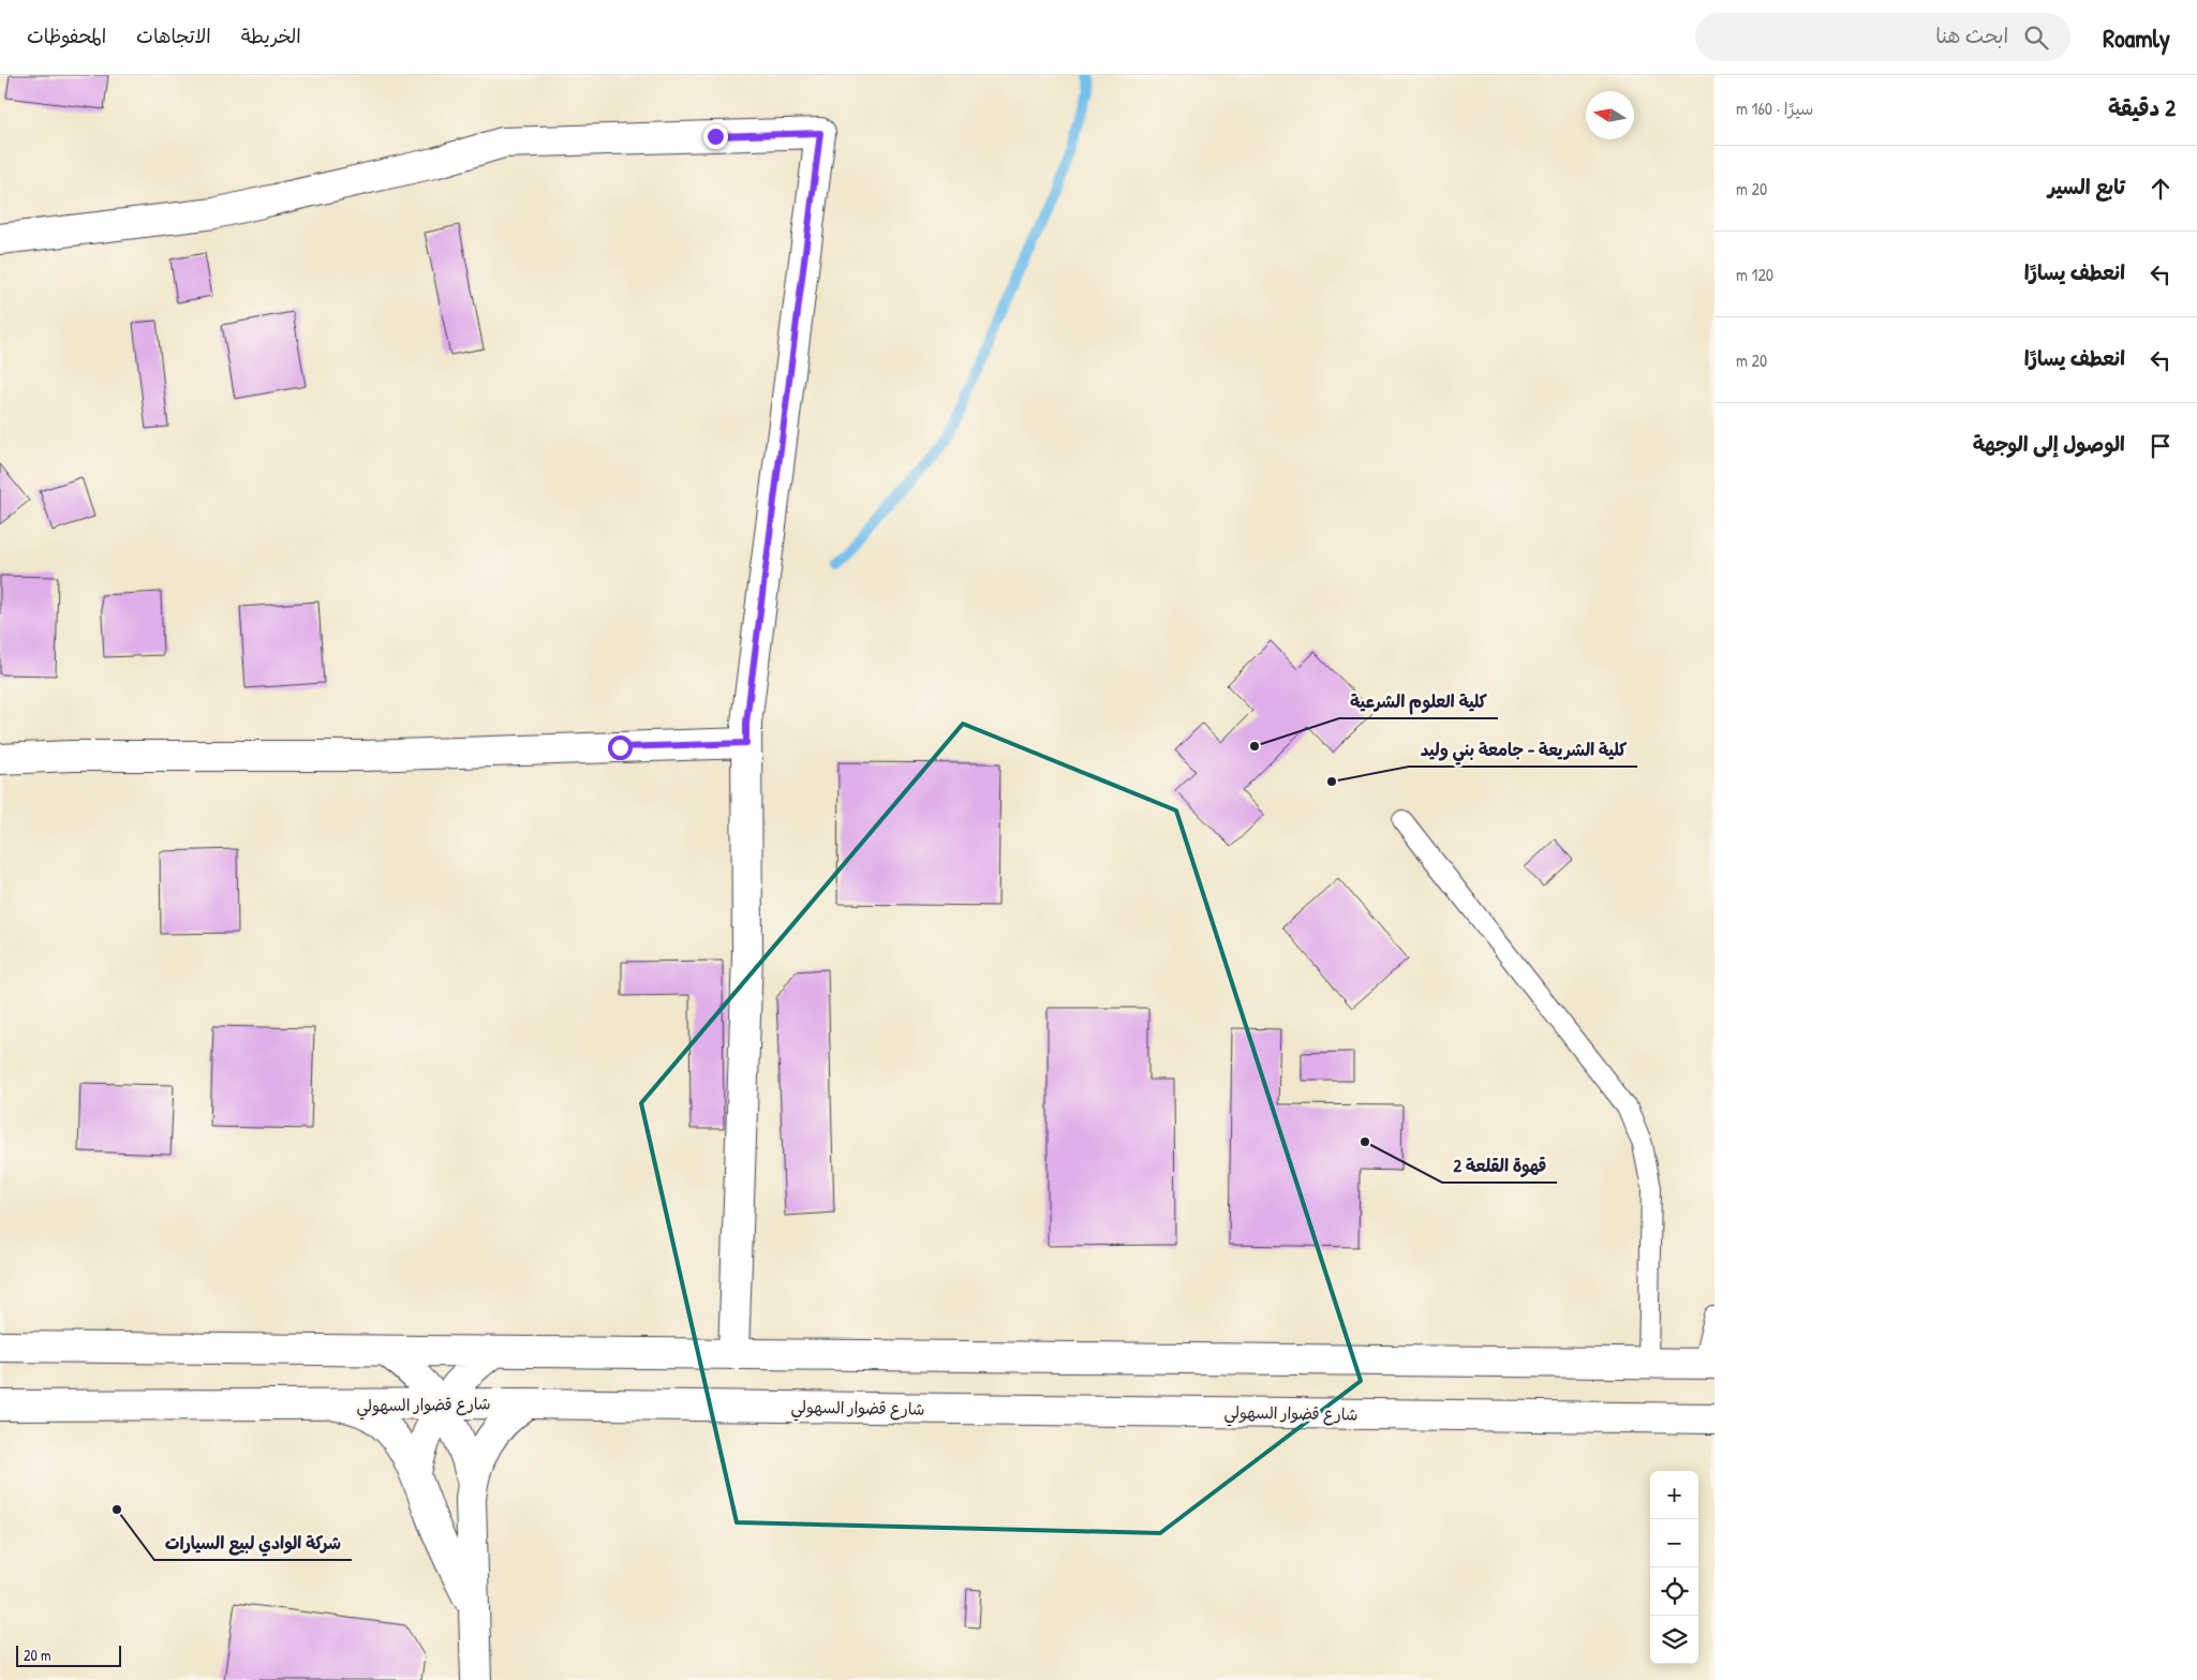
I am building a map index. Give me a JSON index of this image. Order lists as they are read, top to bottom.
{
  "streets": {
    "main road": ["شارع قضوار السهولي"]
  },
  "places": [
    "كلية العلوم الشرعية",
    "كلية الشريعة - جامعة بني وليد",
    "قهوة القلعة 2",
    "شركة الوادي لبيع السيارات"
  ],
  "scale_bar": "20 m",
  "north": "left",
  "page": {
    "header": "Roamly",
    "search": "ابحث هنا",
    "nav": ["الخريطة", "الاتجاهات", "المحفوظات"],
    "heading": ["2 دقيقة", "سيرًا · 160 m"],
    "list": [
      ["تابع السير", "20 m"],
      ["انعطف يسارًا", "120 m"],
      ["انعطف يسارًا", "20 m"],
      "الوصول إلى الوجهة"
    ],
    "map_buttons": ["+", "−"],
    "scale": "20 m"
  }
}
